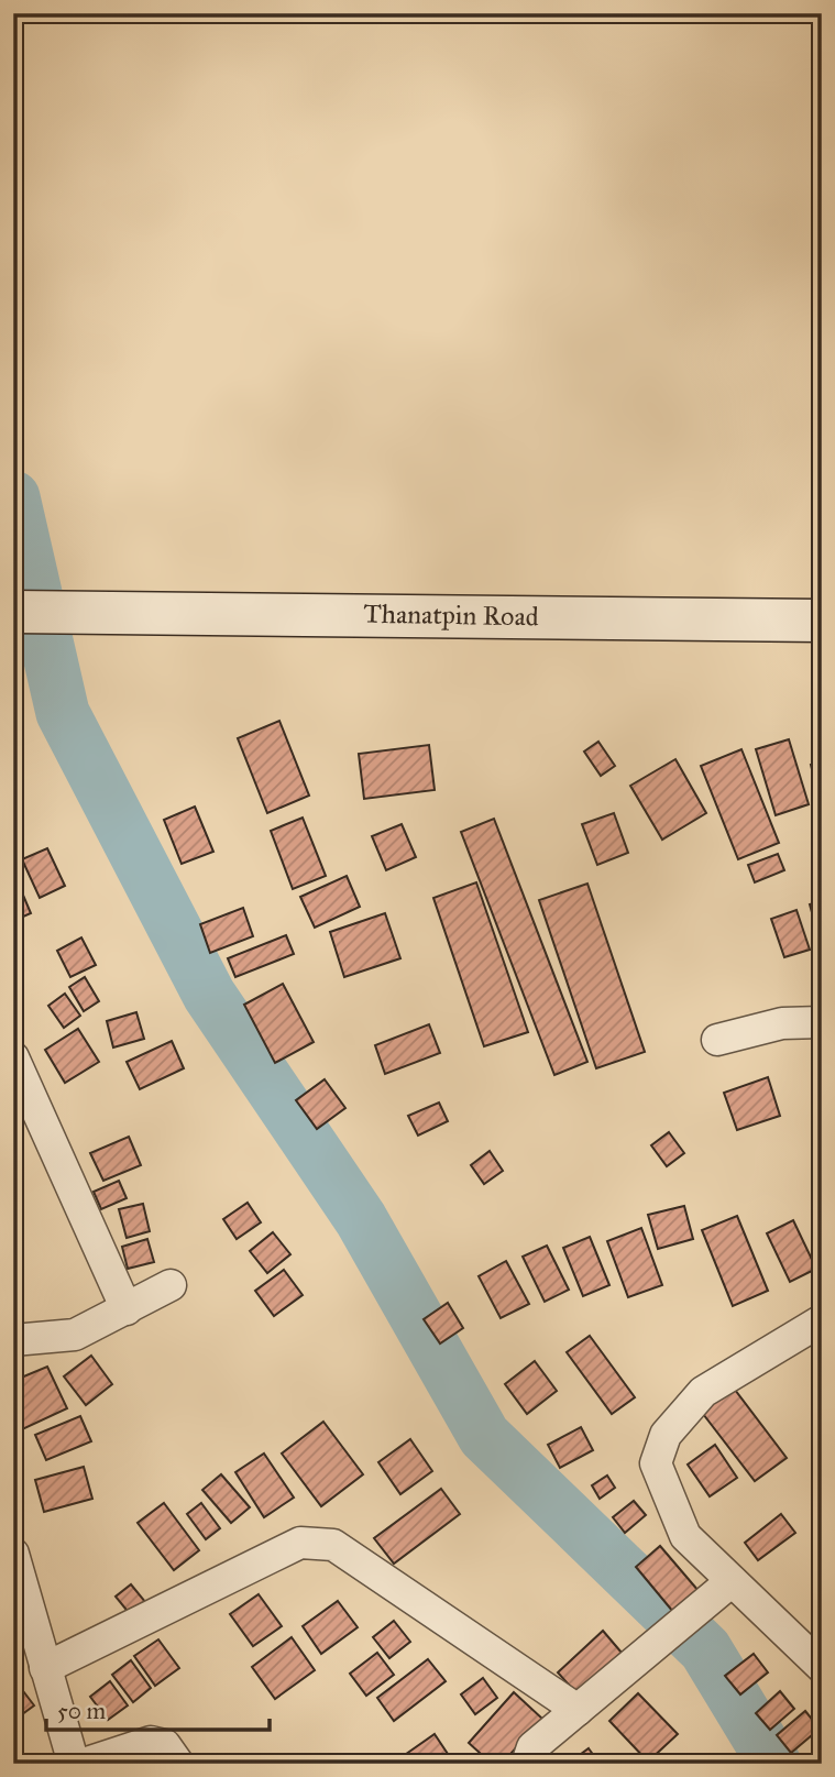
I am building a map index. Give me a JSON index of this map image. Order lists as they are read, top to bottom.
{
  "streets": {
    "main road": ["Thanatpin Road"]
  },
  "scale_bar": "50 m"
}
